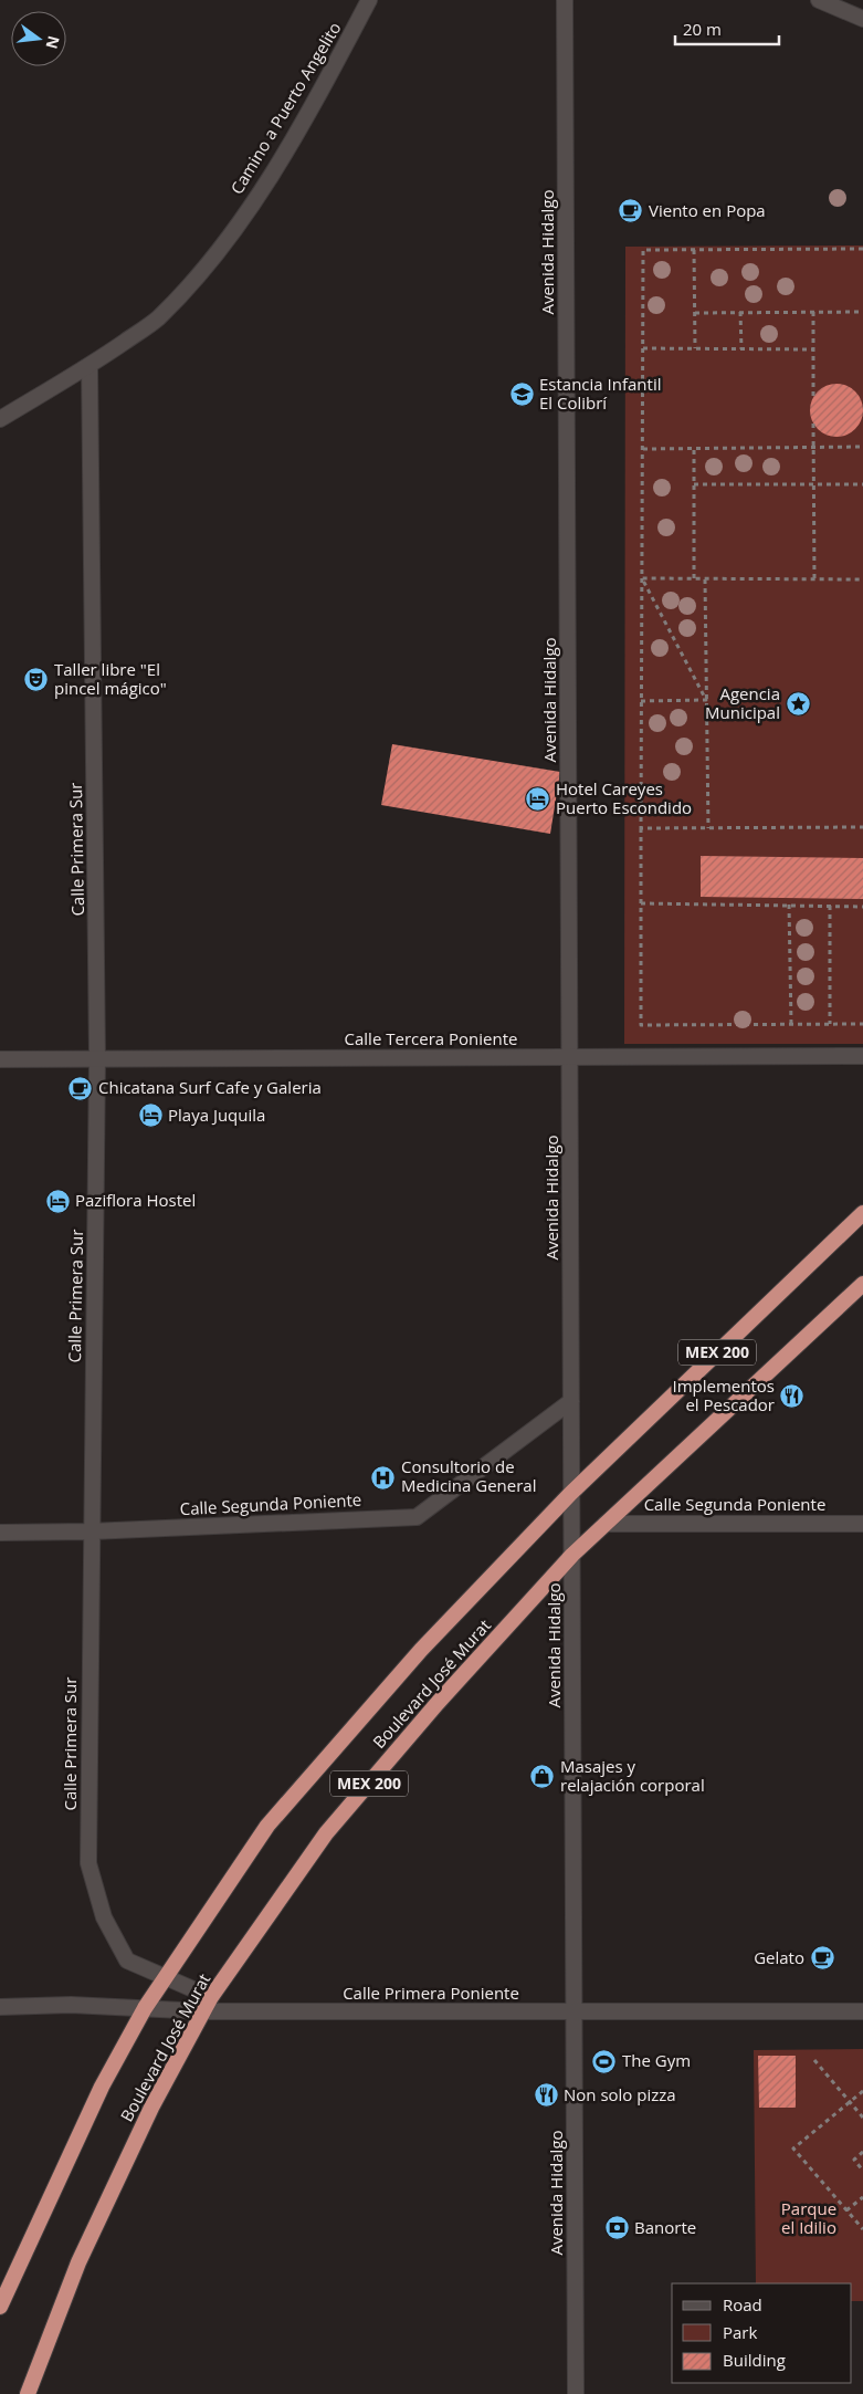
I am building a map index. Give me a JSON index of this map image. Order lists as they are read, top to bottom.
{
  "streets": {
    "highway": ["MEX 200", "Boulevard José Murat"],
    "street": [
      "Camino a Puerto Angelito",
      "Avenida Hidalgo",
      "Calle Primera Sur",
      "Calle Tercera Poniente",
      "Calle Segunda Poniente",
      "Calle Primera Poniente"
    ]
  },
  "crossings": [
    ["Camino a Puerto Angelito", "Calle Primera Sur"],
    ["Avenida Hidalgo", "Calle Tercera Poniente"],
    ["Avenida Hidalgo", "Calle Segunda Poniente"],
    ["Avenida Hidalgo", "Boulevard José Murat"],
    ["Avenida Hidalgo", "Calle Primera Poniente"],
    ["Calle Primera Sur", "Calle Tercera Poniente"],
    ["Calle Primera Sur", "Calle Segunda Poniente"],
    ["Calle Primera Sur", "Boulevard José Murat"],
    ["Calle Segunda Poniente", "Boulevard José Murat"],
    ["Boulevard José Murat", "Calle Primera Poniente"]
  ],
  "parks": ["Parque el Idilio"],
  "places": {
    "cafe": ["Viento en Popa", "Chicatana Surf Cafe y Galeria", "Gelato"],
    "school or university": ["Estancia Infantil El Colibrí"],
    "theatre": ["Taller libre \"El pincel mágico\""],
    "place": ["Agencia Municipal"],
    "hotel": ["Hotel Careyes Puerto Escondido", "Playa Juquila", "Paziflora Hostel"],
    "restaurant": ["Implementos el Pescador", "Non solo pizza"],
    "hospital": ["Consultorio de Medicina General"],
    "shop": ["Masajes y relajación corporal"],
    "sports": ["The Gym"],
    "bank": ["Banorte"]
  },
  "legend": ["Road", "Park", "Building"],
  "scale_bar": "20 m",
  "north": "right"
}
